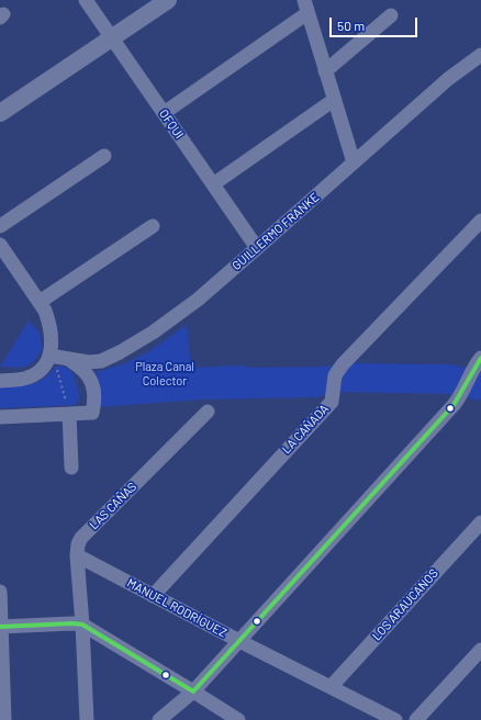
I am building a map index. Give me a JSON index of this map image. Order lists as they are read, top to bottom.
{
  "streets": {
    "street": [
      "OFQUI",
      "GUILLERMO FRANKE",
      "LA CAÑADA",
      "LAS CAÑAS",
      "LOS ARAUCANOS",
      "MANUEL RODRÍGUEZ"
    ]
  },
  "crossings": [
    ["OFQUI", "GUILLERMO FRANKE"],
    ["LA CAÑADA", "MANUEL RODRÍGUEZ"],
    ["LAS CAÑAS", "MANUEL RODRÍGUEZ"],
    ["LOS ARAUCANOS", "MANUEL RODRÍGUEZ"]
  ],
  "parks": ["Plaza Canal Colector"],
  "scale_bar": "50 m"
}
